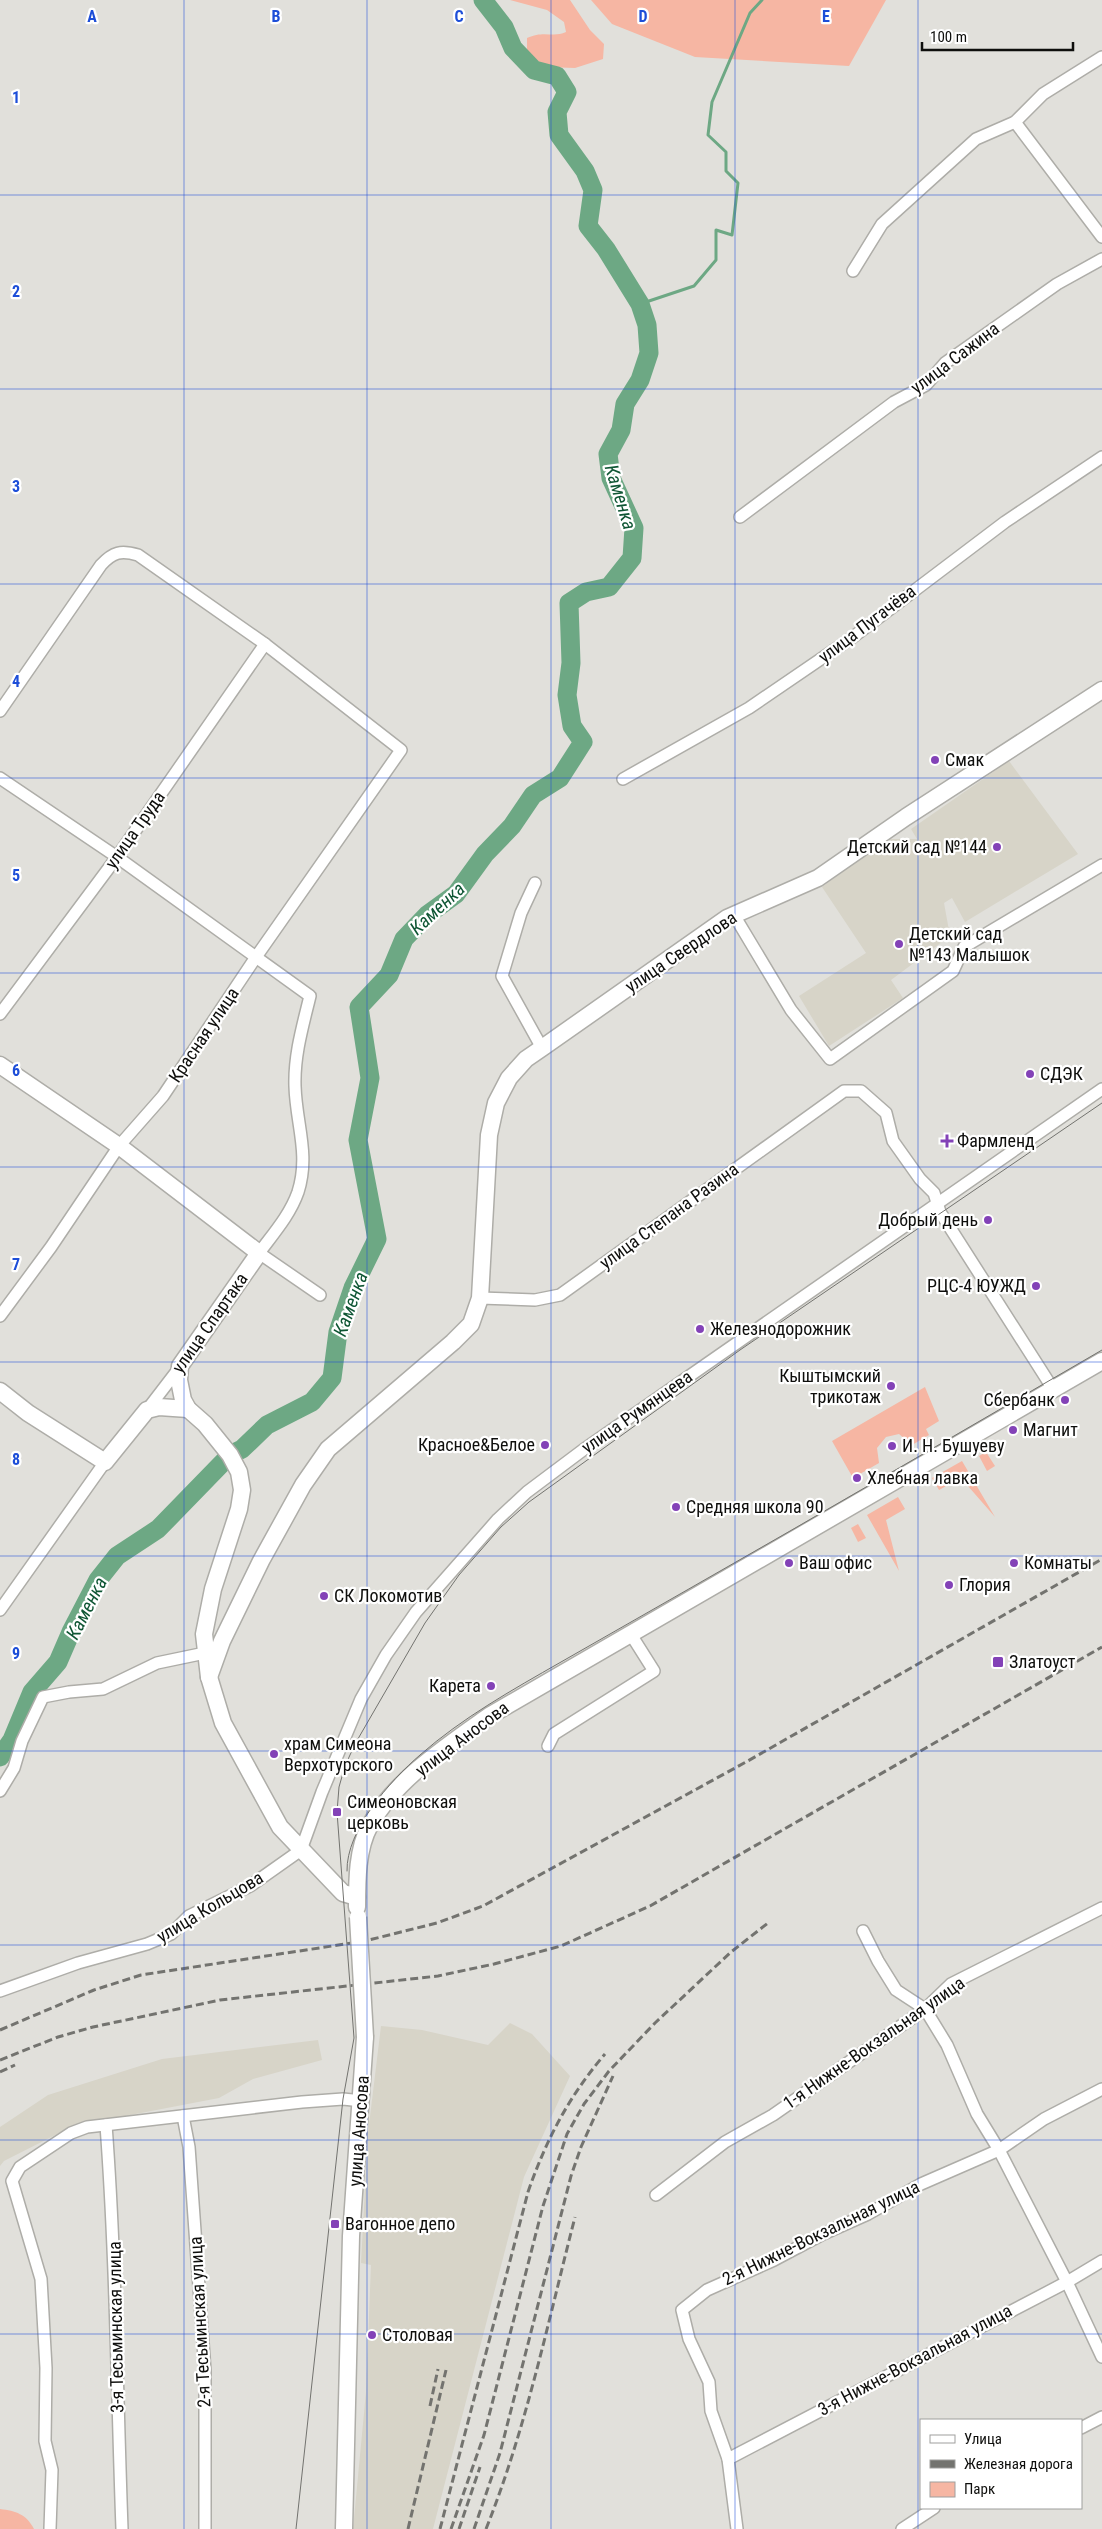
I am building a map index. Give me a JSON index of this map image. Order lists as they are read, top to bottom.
{
  "streets": {
    "street": [
      "улица Сажина",
      "улица Пугачёва",
      "улица Труда",
      "улица Свердлова",
      "Красная улица",
      "улица Степана Разина",
      "улица Спартака",
      "улица Румянцева",
      "улица Аносова",
      "улица Кольцова",
      "1-я Нижне-Вокзальная улица",
      "2-я Нижне-Вокзальная улица",
      "2-я Тесьминская улица",
      "3-я Тесьминская улица",
      "3-я Нижне-Вокзальная улица"
    ]
  },
  "crossings": [
    ["улица Труда", "Красная улица"],
    ["улица Свердлова", "улица Степана Разина"],
    ["Красная улица", "улица Спартака"],
    ["улица Степана Разина", "улица Румянцева"],
    ["улица Румянцева", "улица Кольцова"],
    ["2-я Нижне-Вокзальная улица", "3-я Нижне-Вокзальная улица"]
  ],
  "water": ["Каменка"],
  "places": {
    "other": [
      "Смак",
      "Детский сад №144",
      "Детский сад №143 Малышок",
      "СДЭК",
      "Добрый день",
      "РЦС-4 ЮУЖД",
      "Железнодорожник",
      "Кыштымский трикотаж",
      "Сбербанк",
      "Магнит",
      "Красное&Белое",
      "И. Н. Бушуеву",
      "Хлебная лавка",
      "Средняя школа 90",
      "Ваш офис",
      "Комнаты",
      "Глория",
      "СК Локомотив",
      "Карета",
      "храм Симеона Верхотурского",
      "Столовая"
    ],
    "health": ["Фармленд"],
    "transit": ["Златоуст", "Симеоновская церковь", "Вагонное депо"]
  },
  "legend": ["Улица", "Железная дорога", "Парк"],
  "scale_bar": "100 m",
  "grid": {
    "columns": [
      "A",
      "B",
      "C",
      "D",
      "E"
    ],
    "rows": [
      "1",
      "2",
      "3",
      "4",
      "5",
      "6",
      "7",
      "8",
      "9"
    ]
  }
}
